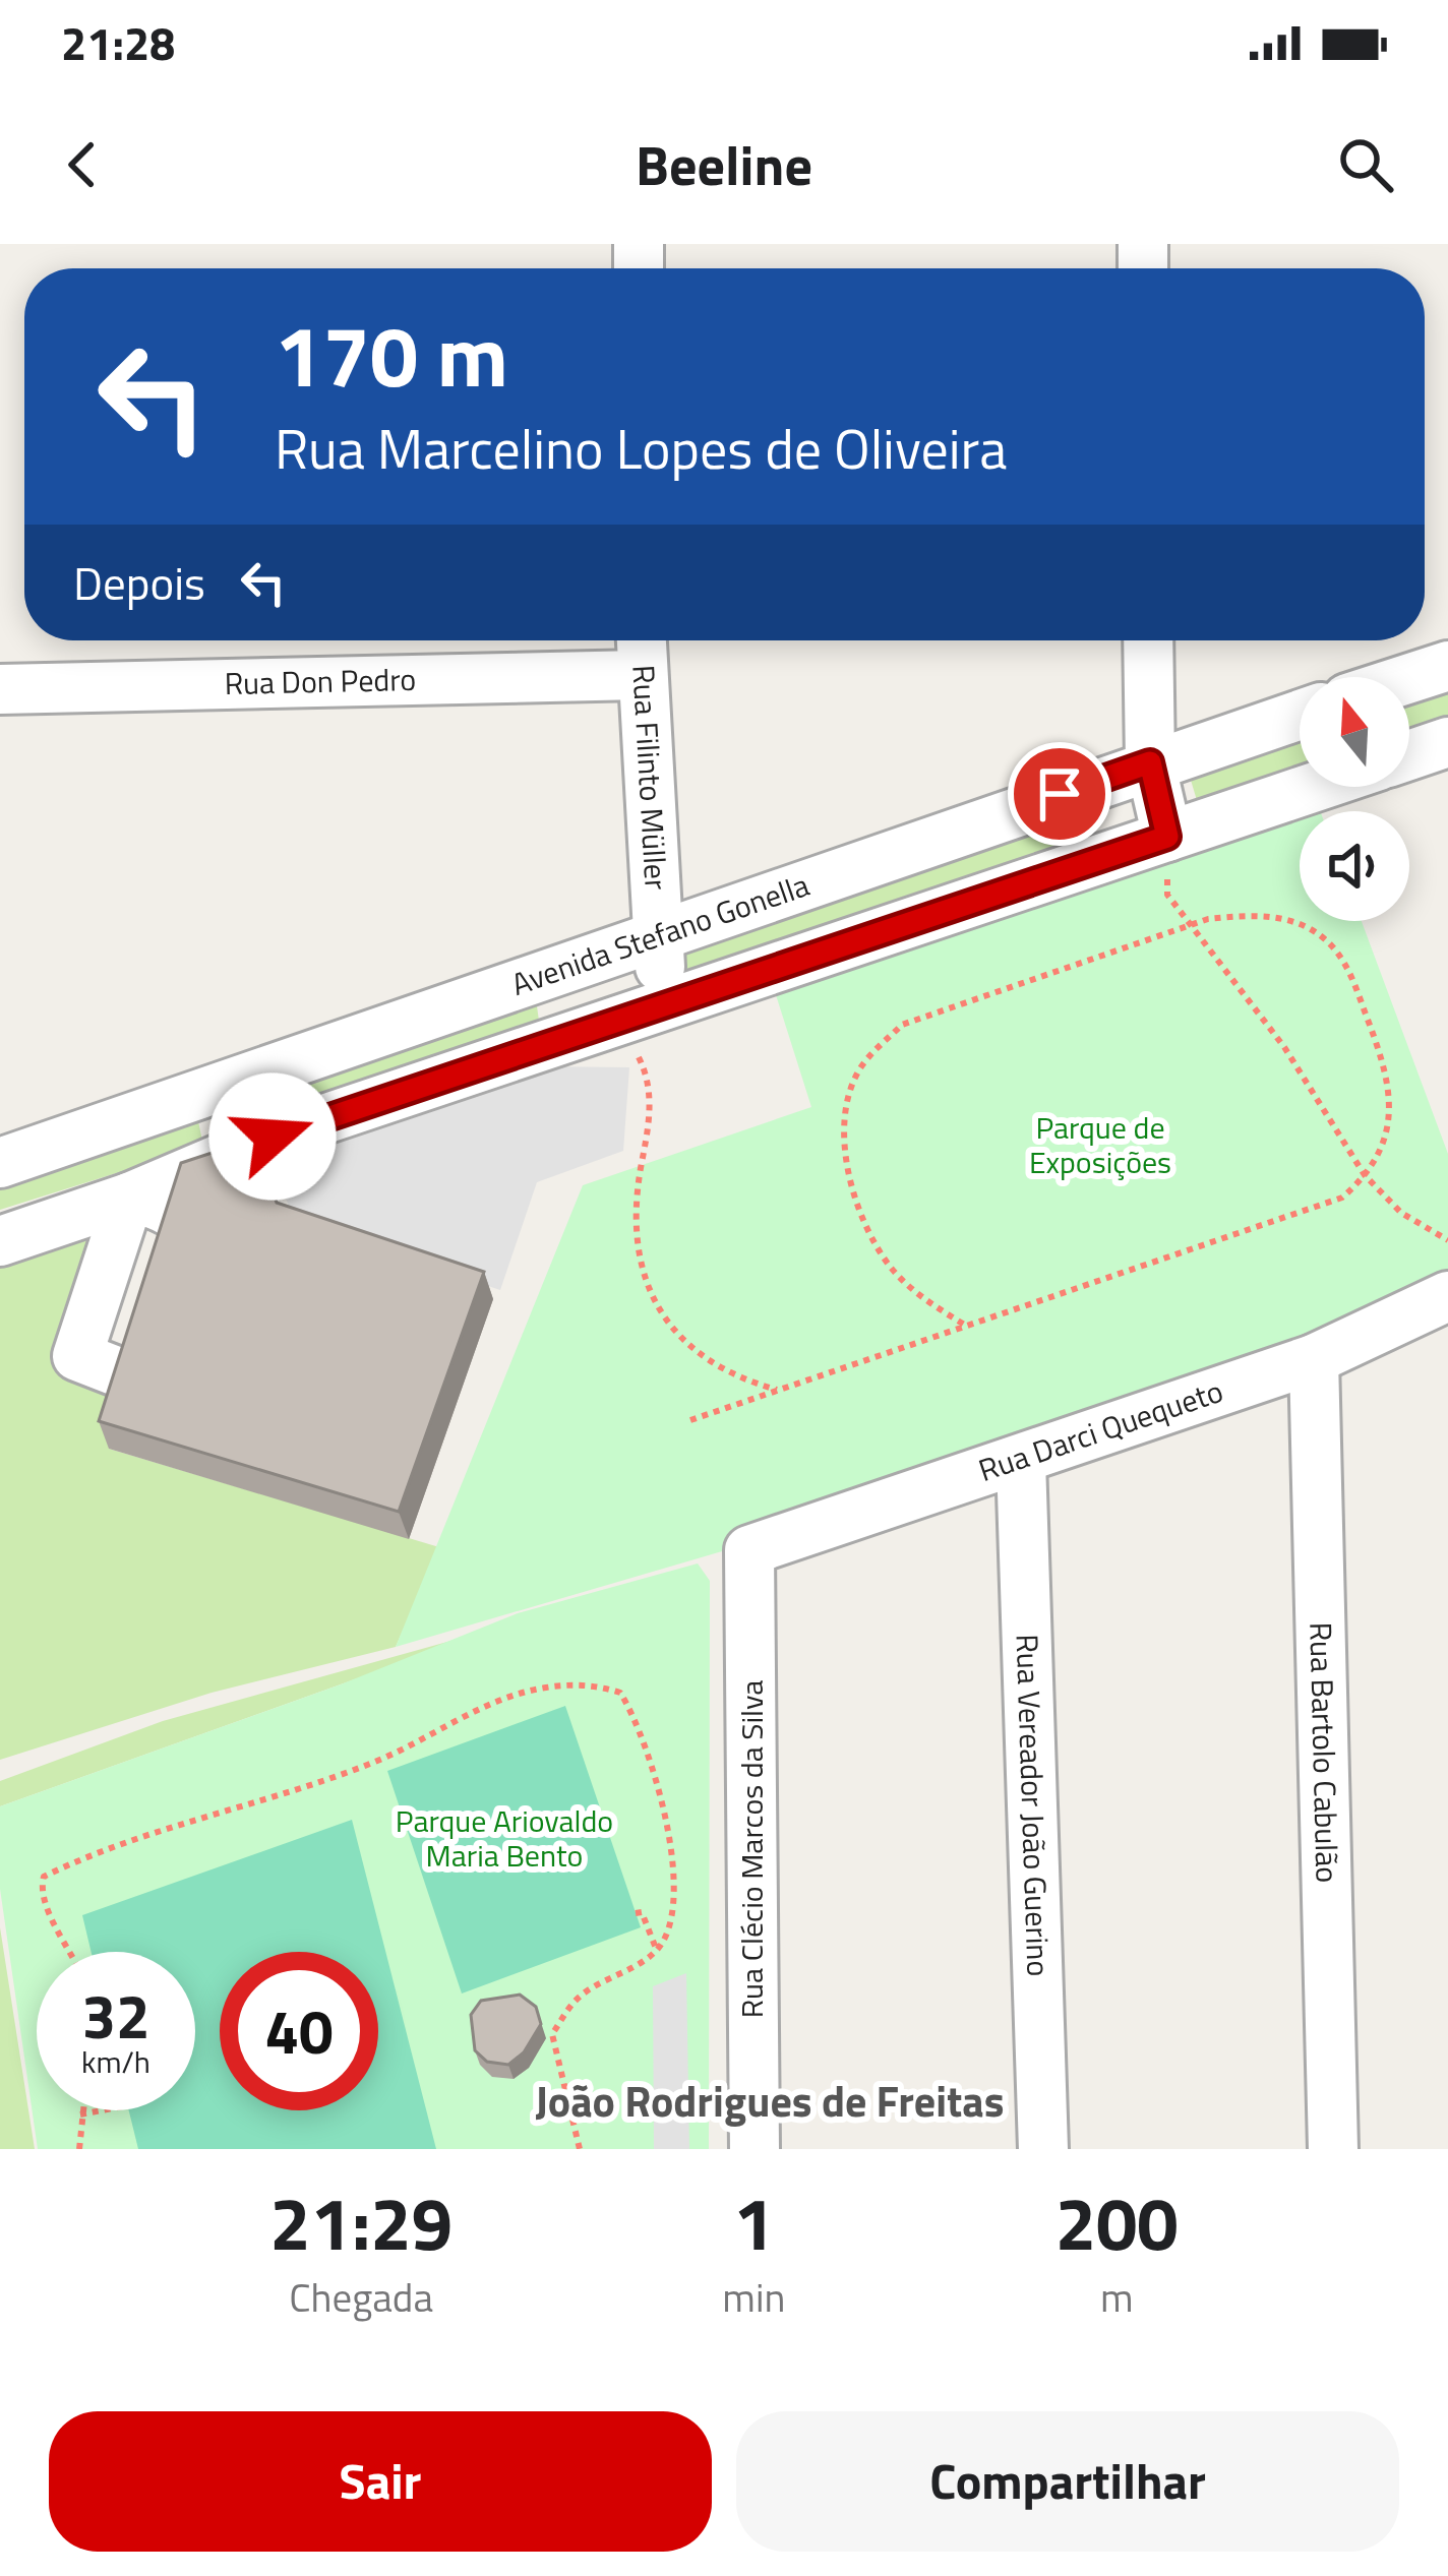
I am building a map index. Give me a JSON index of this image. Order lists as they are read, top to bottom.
{
  "streets": {
    "street": [
      "Rua Don Pedro",
      "Rua Filinto Müller",
      "Avenida Stefano Gonella",
      "Rua Darci Quequeto",
      "Rua Bartolo Cabulão",
      "Rua Vereador João Guerino",
      "Rua Clécio Marcos da Silva"
    ]
  },
  "crossings": [
    ["Rua Don Pedro", "Rua Filinto Müller"],
    ["Rua Filinto Müller", "Avenida Stefano Gonella"],
    ["Rua Darci Quequeto", "Rua Bartolo Cabulão"],
    ["Rua Darci Quequeto", "Rua Vereador João Guerino"],
    ["Rua Darci Quequeto", "Rua Clécio Marcos da Silva"]
  ],
  "districts": ["João Rodrigues de Freitas"],
  "parks": ["Parque de Exposições", "Parque Ariovaldo Maria Bento"],
  "north": "top",
  "page": {
    "status": "21:28",
    "header": "Beeline",
    "turn": ["170 m", "Rua Marcelino Lopes de Oliveira"],
    "then": "Depois",
    "speed": "32 km/h",
    "limit": "40",
    "eta": [
      "21:29",
      "Chegada",
      "1",
      "min",
      "200",
      "m"
    ],
    "buttons": ["Sair", "Compartilhar"]
  }
}
